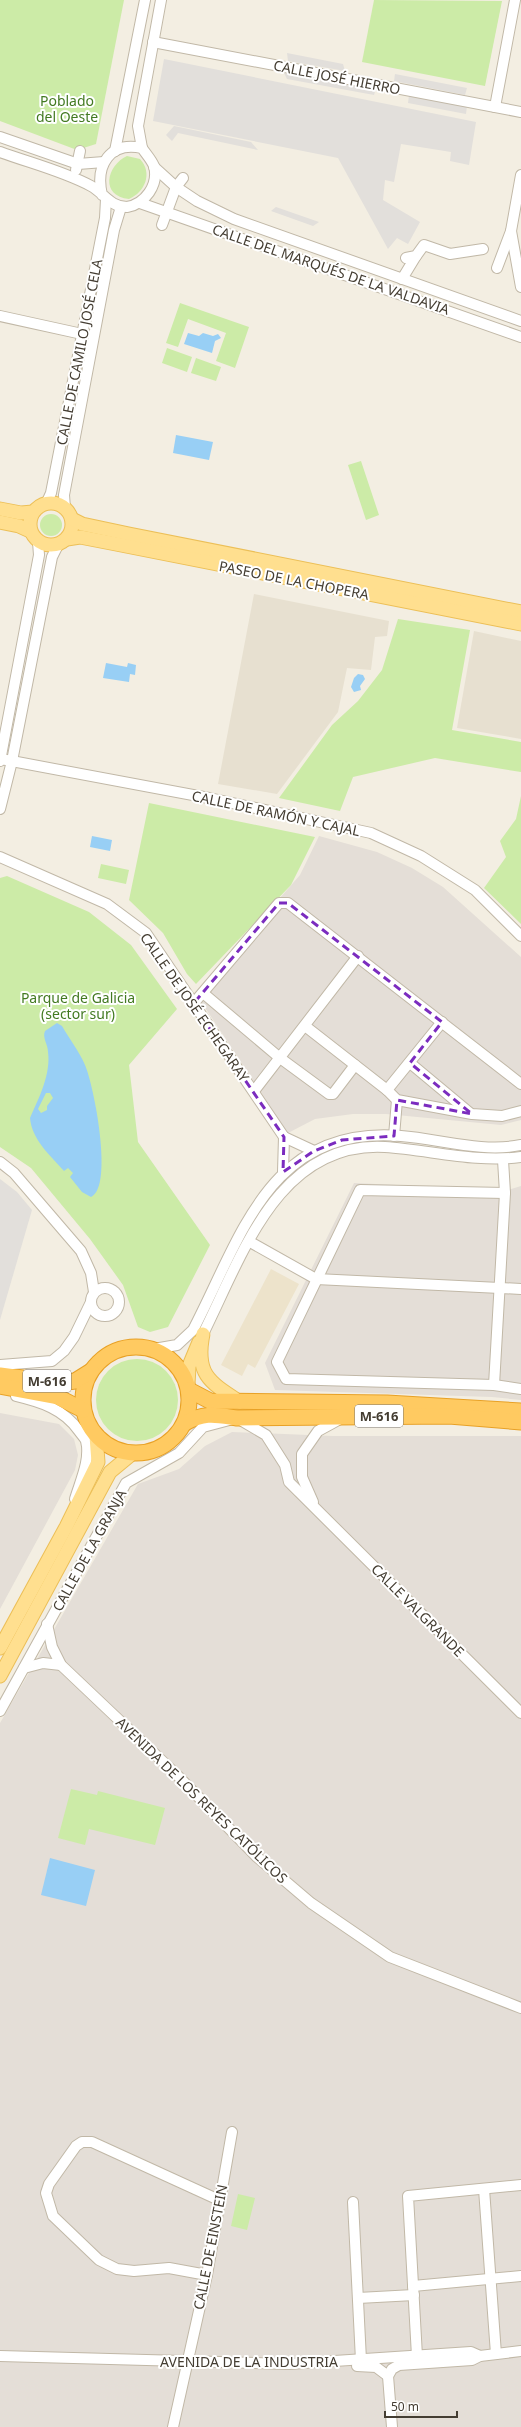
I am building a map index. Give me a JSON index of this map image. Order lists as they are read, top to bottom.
{
  "streets": {
    "highway": ["M-616"],
    "main road": ["PASEO DE LA CHOPERA"],
    "street": [
      "CALLE JOSÉ HIERRO",
      "CALLE DEL MARQUÉS DE LA VALDAVIA",
      "CALLE DE CAMILO JOSÉ CELA",
      "CALLE DE RAMÓN Y CAJAL",
      "CALLE DE JOSÉ ECHEGARAY",
      "CALLE DE LA GRANJA",
      "CALLE VALGRANDE",
      "AVENIDA DE LOS REYES CATÓLICOS",
      "CALLE DE EINSTEIN",
      "AVENIDA DE LA INDUSTRIA"
    ]
  },
  "crossings": [
    ["CALLE DEL MARQUÉS DE LA VALDAVIA", "CALLE DE CAMILO JOSÉ CELA"],
    ["CALLE DE CAMILO JOSÉ CELA", "PASEO DE LA CHOPERA"],
    ["M-616", "CALLE DE LA GRANJA"],
    ["M-616", "CALLE VALGRANDE"],
    ["CALLE DE LA GRANJA", "CALLE VALGRANDE"],
    ["CALLE DE LA GRANJA", "AVENIDA DE LOS REYES CATÓLICOS"],
    ["CALLE DE EINSTEIN", "AVENIDA DE LA INDUSTRIA"]
  ],
  "parks": ["Poblado del Oeste", "Parque de Galicia (sector sur)"],
  "scale_bar": "50 m"
}
